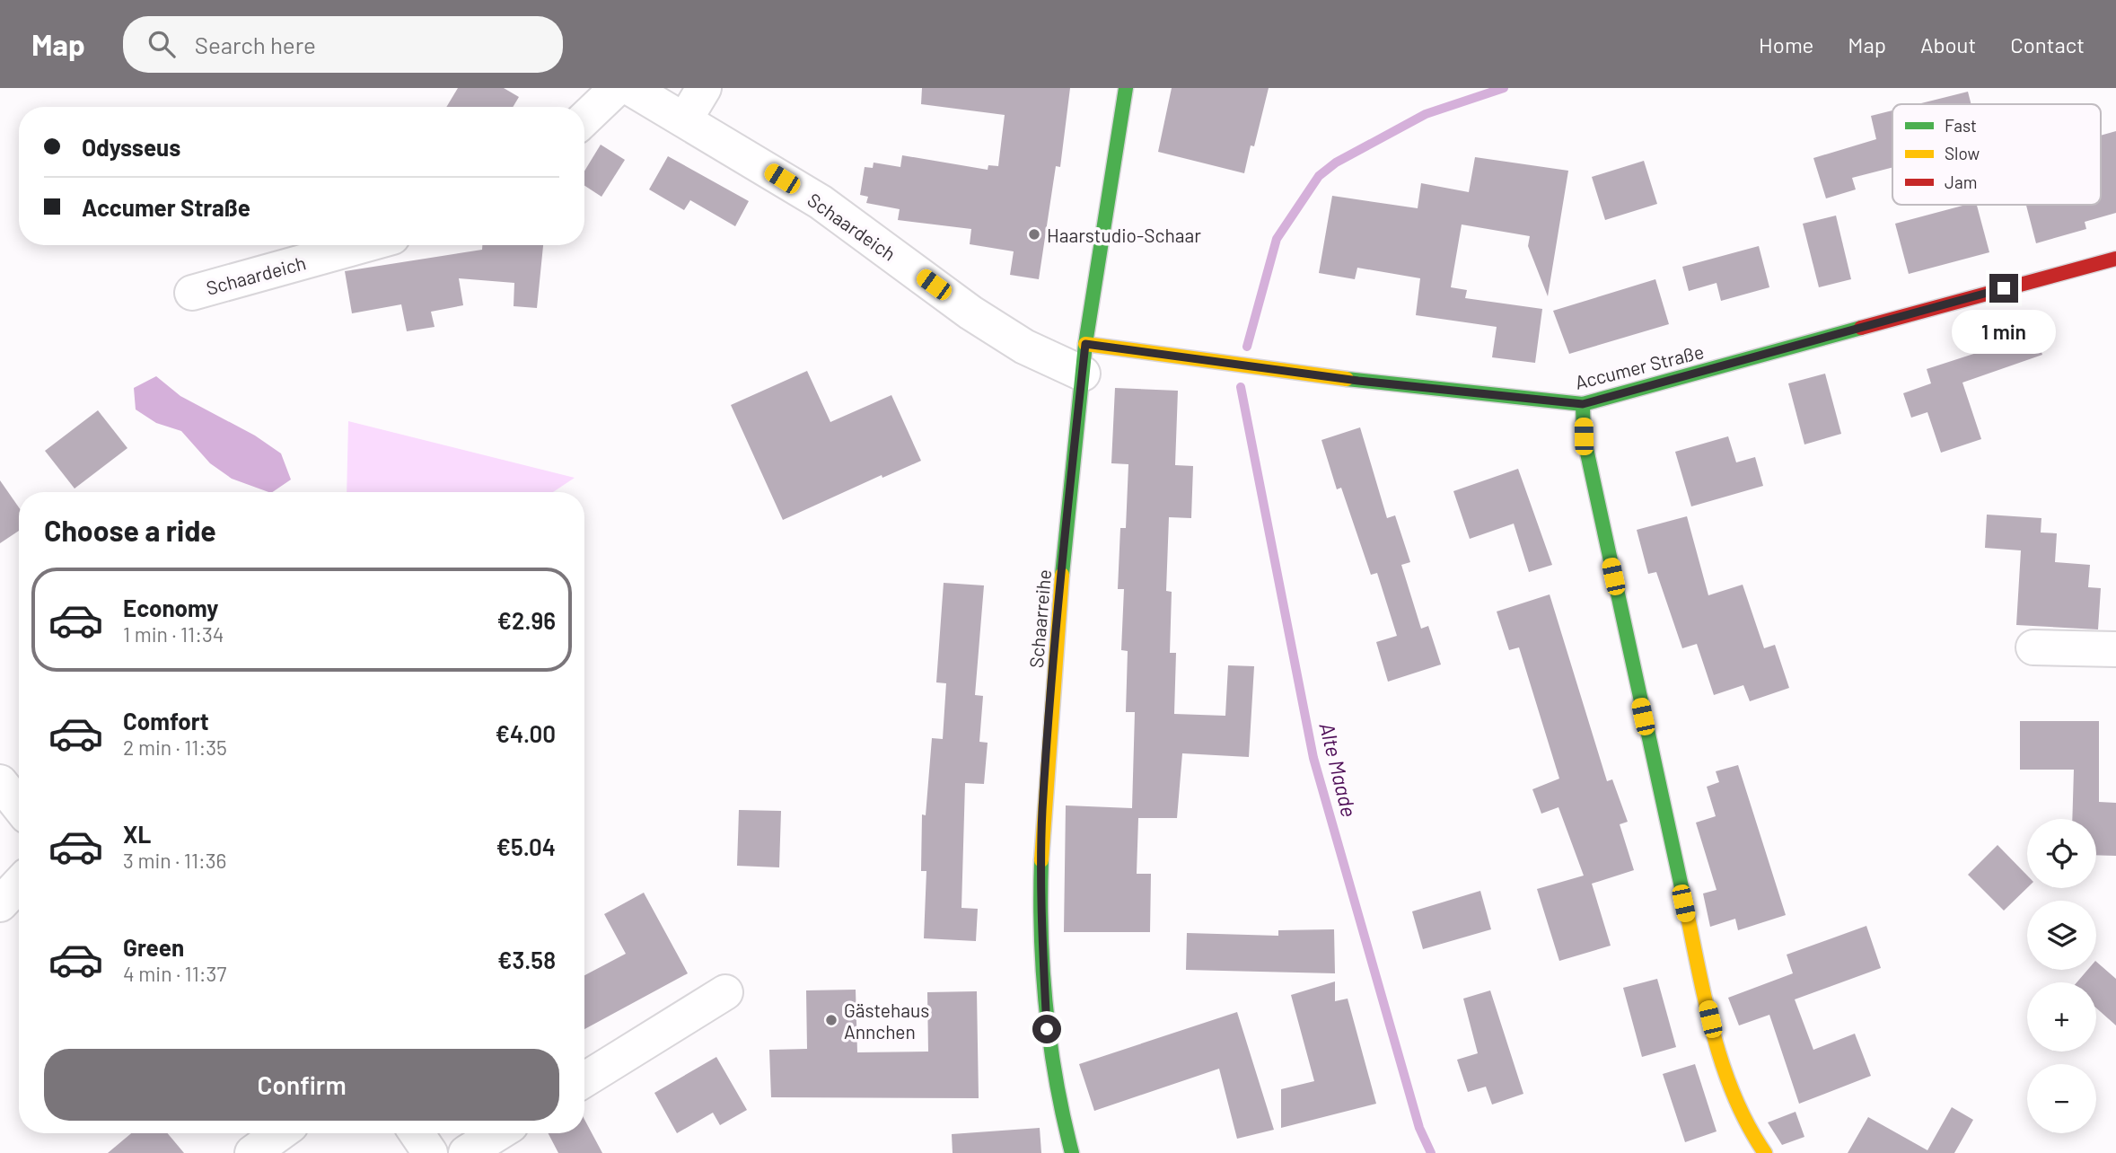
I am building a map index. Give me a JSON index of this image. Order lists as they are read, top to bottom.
{
  "streets": {
    "street": ["Schaardeich", "Accumer Straße", "Schaarreihe"]
  },
  "crossings": [
    ["Schaardeich", "Accumer Straße"],
    ["Schaardeich", "Schaarreihe"],
    ["Accumer Straße", "Schaarreihe"]
  ],
  "water": ["Alte Maade"],
  "places": ["Haarstudio-Schaar", "Gästehaus Annchen"],
  "legend": ["Fast", "Slow", "Jam"],
  "page": {
    "header": "Map",
    "search": "Search here",
    "nav": [
      "Home",
      "Map",
      "About",
      "Contact"
    ],
    "banner": ["Odysseus", "Accumer Straße"],
    "bubble": "1 min",
    "heading": "Choose a ride",
    "list": [
      {
        "name": "Economy",
        "note": "1 min · 11:34",
        "value": "€2.96"
      },
      {
        "name": "Comfort",
        "note": "2 min · 11:35",
        "value": "€4.00"
      },
      {
        "name": "XL",
        "note": "3 min · 11:36",
        "value": "€5.04"
      },
      {
        "name": "Green",
        "note": "4 min · 11:37",
        "value": "€3.58"
      }
    ],
    "map_buttons": ["+", "−"],
    "buttons": "Confirm"
  }
}
